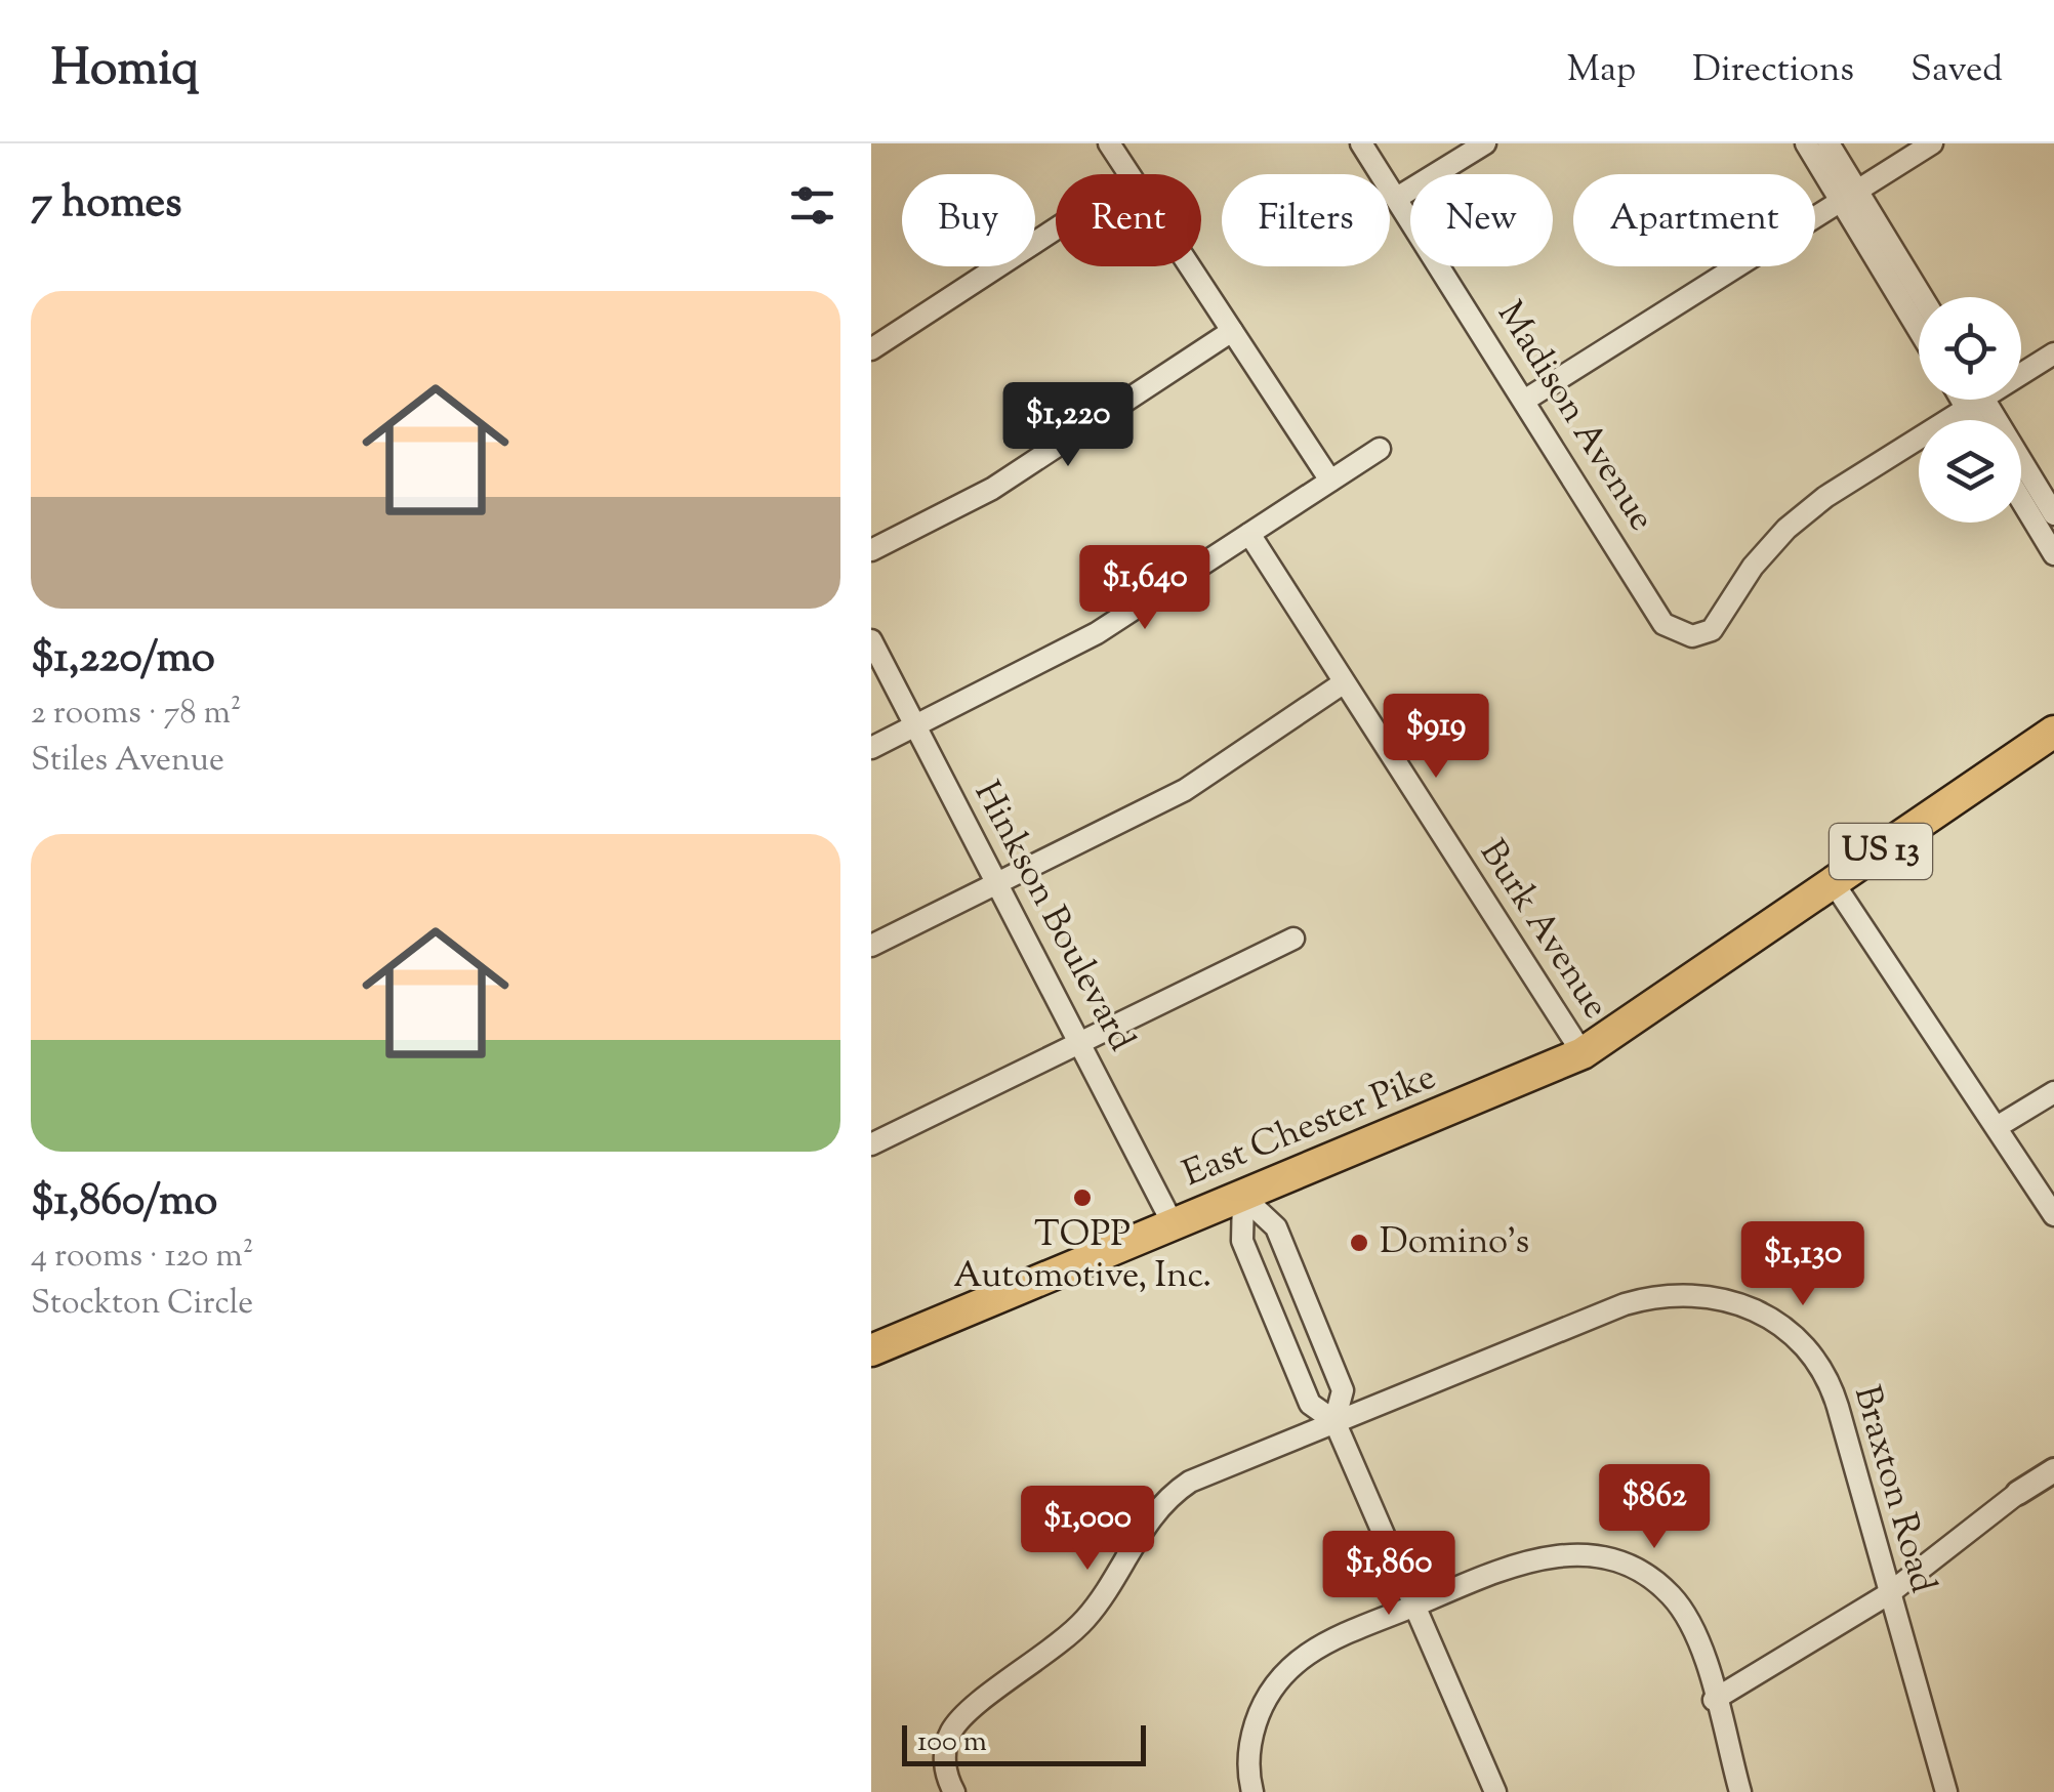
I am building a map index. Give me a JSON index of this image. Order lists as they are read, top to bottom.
{
  "streets": {
    "main road": ["US 13", "East Chester Pike"],
    "street": [
      "Madison Avenue",
      "Hinkson Boulevard",
      "Burk Avenue",
      "Braxton Road"
    ]
  },
  "crossings": [
    ["US 13", "East Chester Pike"],
    ["Hinkson Boulevard", "East Chester Pike"],
    ["Burk Avenue", "East Chester Pike"]
  ],
  "places": ["TOPP Automotive, Inc.", "Domino's"],
  "scale_bar": "100 m",
  "page": {
    "header": "Homiq",
    "nav": ["Map", "Directions", "Saved"],
    "heading": "7 homes",
    "chip": [
      "Buy",
      "Rent",
      "Filters",
      "New",
      "Apartment"
    ],
    "list": [
      {
        "name": "$1,220/mo",
        "note": "2 rooms · 78 m² · Stiles Avenue"
      },
      {
        "name": "$1,860/mo",
        "note": "4 rooms · 120 m² · Stockton Circle"
      }
    ],
    "price": [
      "$1,220",
      "$1,640",
      "$919",
      "$1,130",
      "$862",
      "$1,000",
      "$1,860"
    ],
    "scale": "100 m"
  }
}
